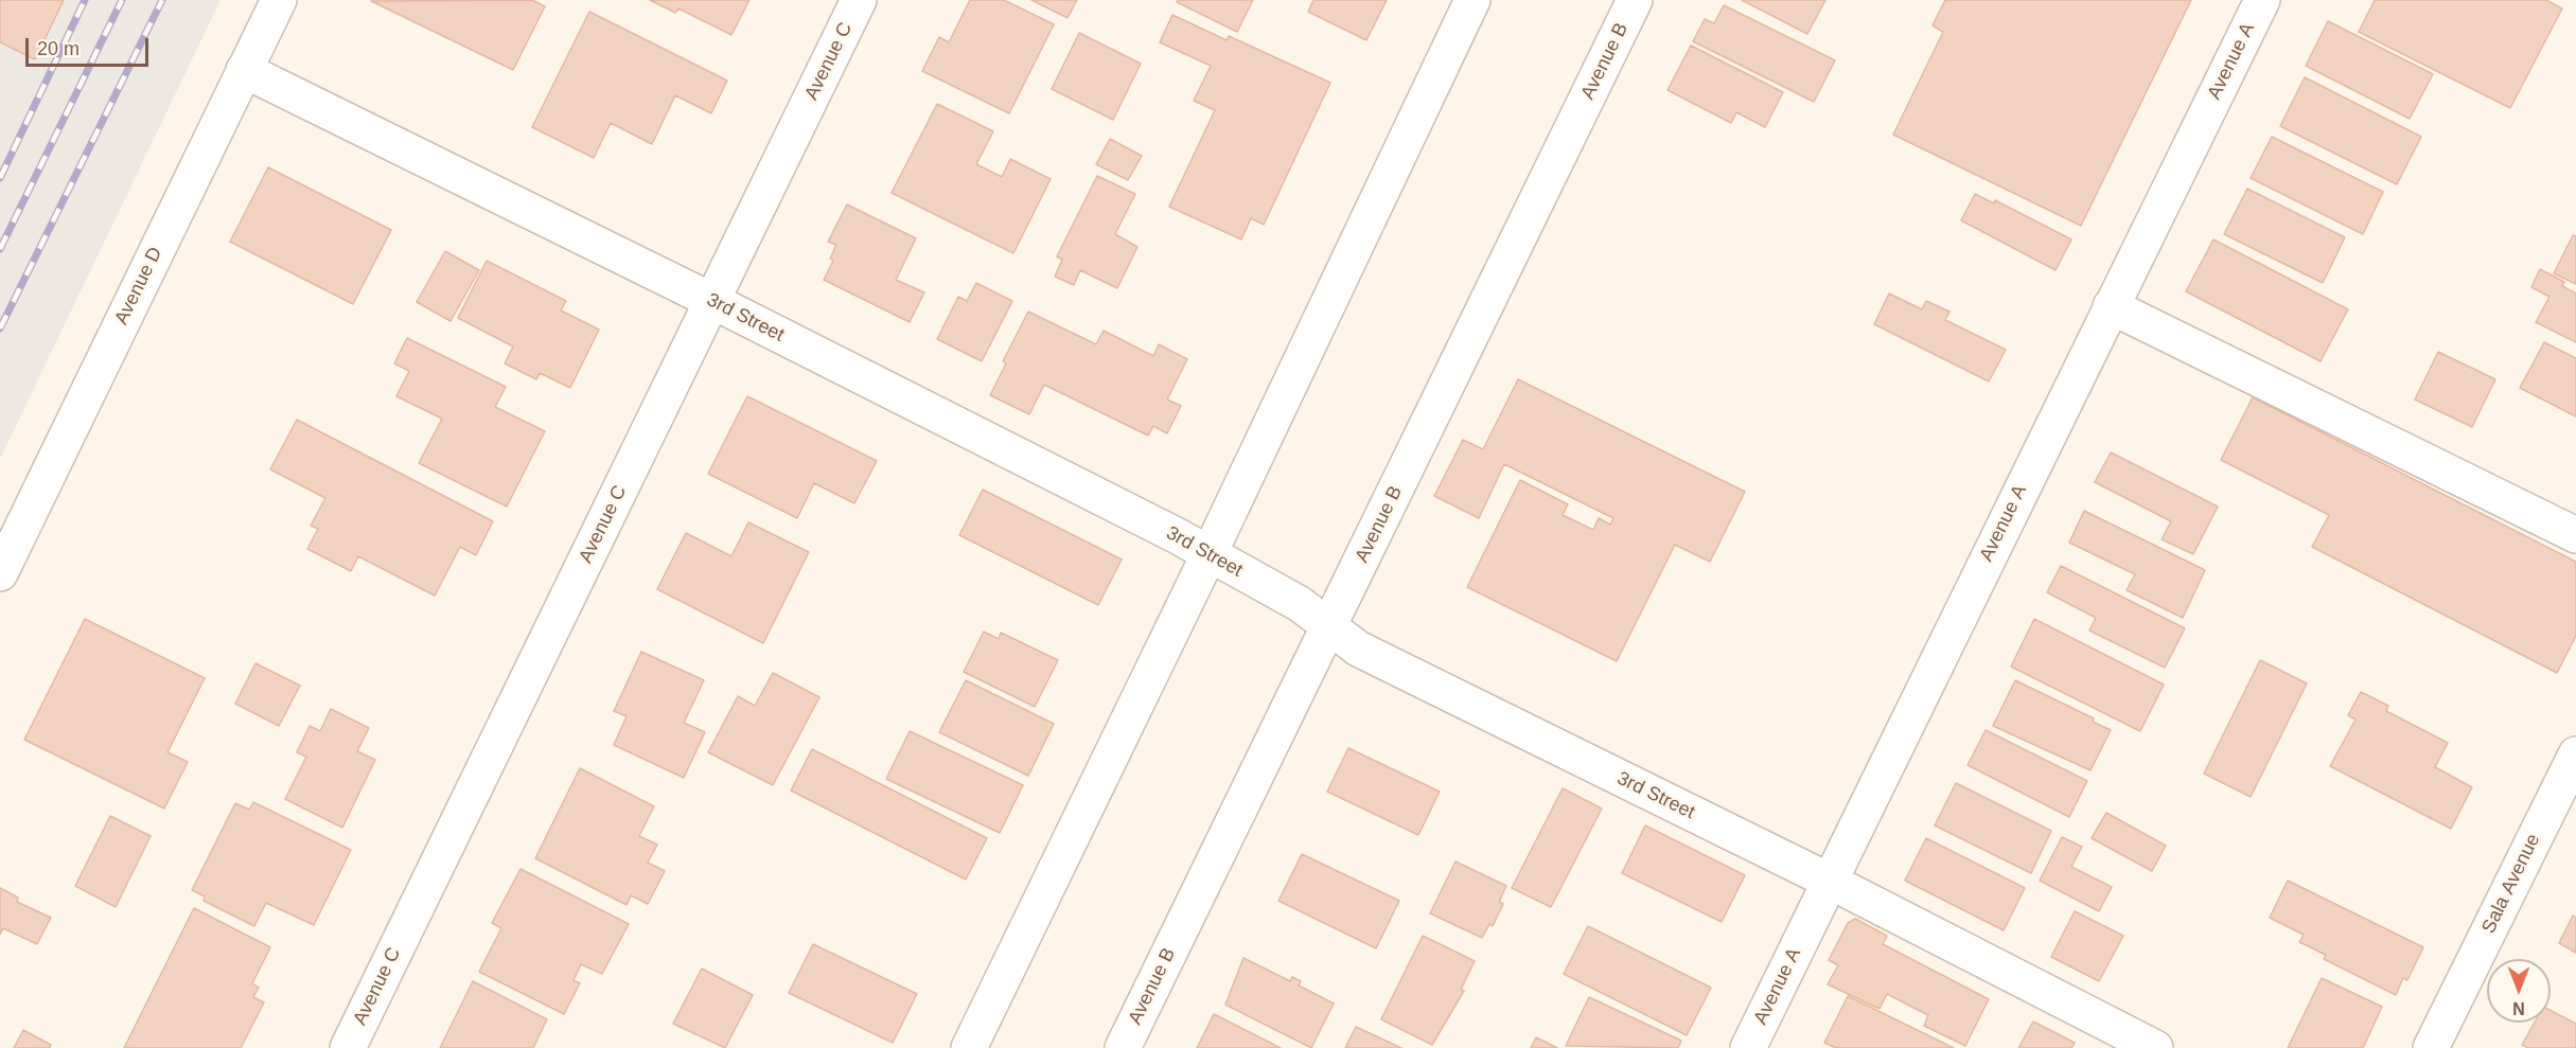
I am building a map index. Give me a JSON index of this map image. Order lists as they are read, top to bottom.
{
  "streets": {
    "street": [
      "Avenue C",
      "Avenue B",
      "Avenue A",
      "Avenue D",
      "3rd Street",
      "Sala Avenue"
    ]
  },
  "crossings": [
    ["Avenue C", "3rd Street"],
    ["Avenue B", "3rd Street"],
    ["Avenue A", "3rd Street"],
    ["Avenue D", "3rd Street"]
  ],
  "scale_bar": "20 m",
  "north": "bottom"
}
